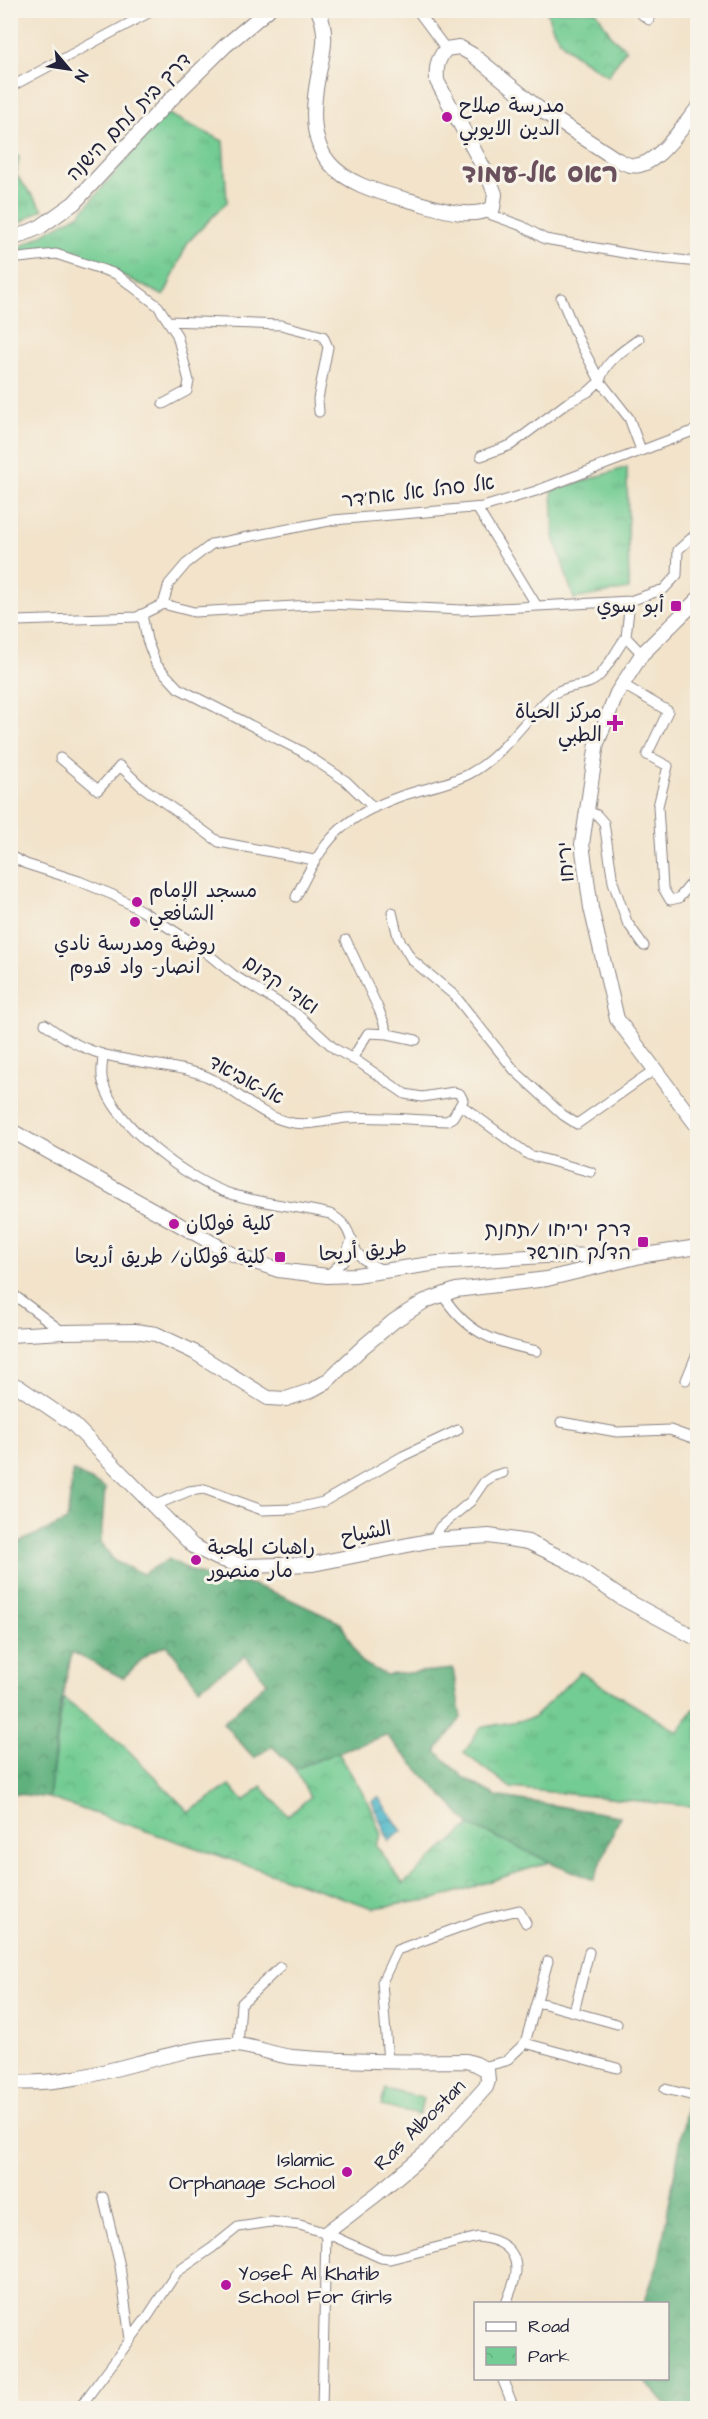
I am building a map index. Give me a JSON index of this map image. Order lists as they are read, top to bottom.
{
  "streets": {
    "street": [
      "דרך בית לחם הישנה",
      "אל סהל אל אח'דר",
      "יריחו",
      "ואדי קדום",
      "אל-אביאד",
      "طريق أريحا",
      "الشياح",
      "Ras Albostan"
    ]
  },
  "crossings": [
    ["ואדי קדום", "אל-אביאד"]
  ],
  "districts": ["ראס אל-עמוד"],
  "places": {
    "other": [
      "مدرسة صلاح الدين الايوبي",
      "مسجد الإمام الشافعي",
      "روضة ومدرسة نادي انصار- واد قدوم",
      "كلية فولكان",
      "راهبات المحبة مار منصور",
      "Islamic Orphanage School",
      "Yosef Al Khatib School For Girls"
    ],
    "transit": ["أبو سوي", "דרך יריחו /תחנת הדלק חורשד", "كلية ڤولكان/ طريق أريحا"],
    "health": ["مركز الحياة الطبي"]
  },
  "legend": ["Road", "Park"],
  "north": "bottom right"
}
